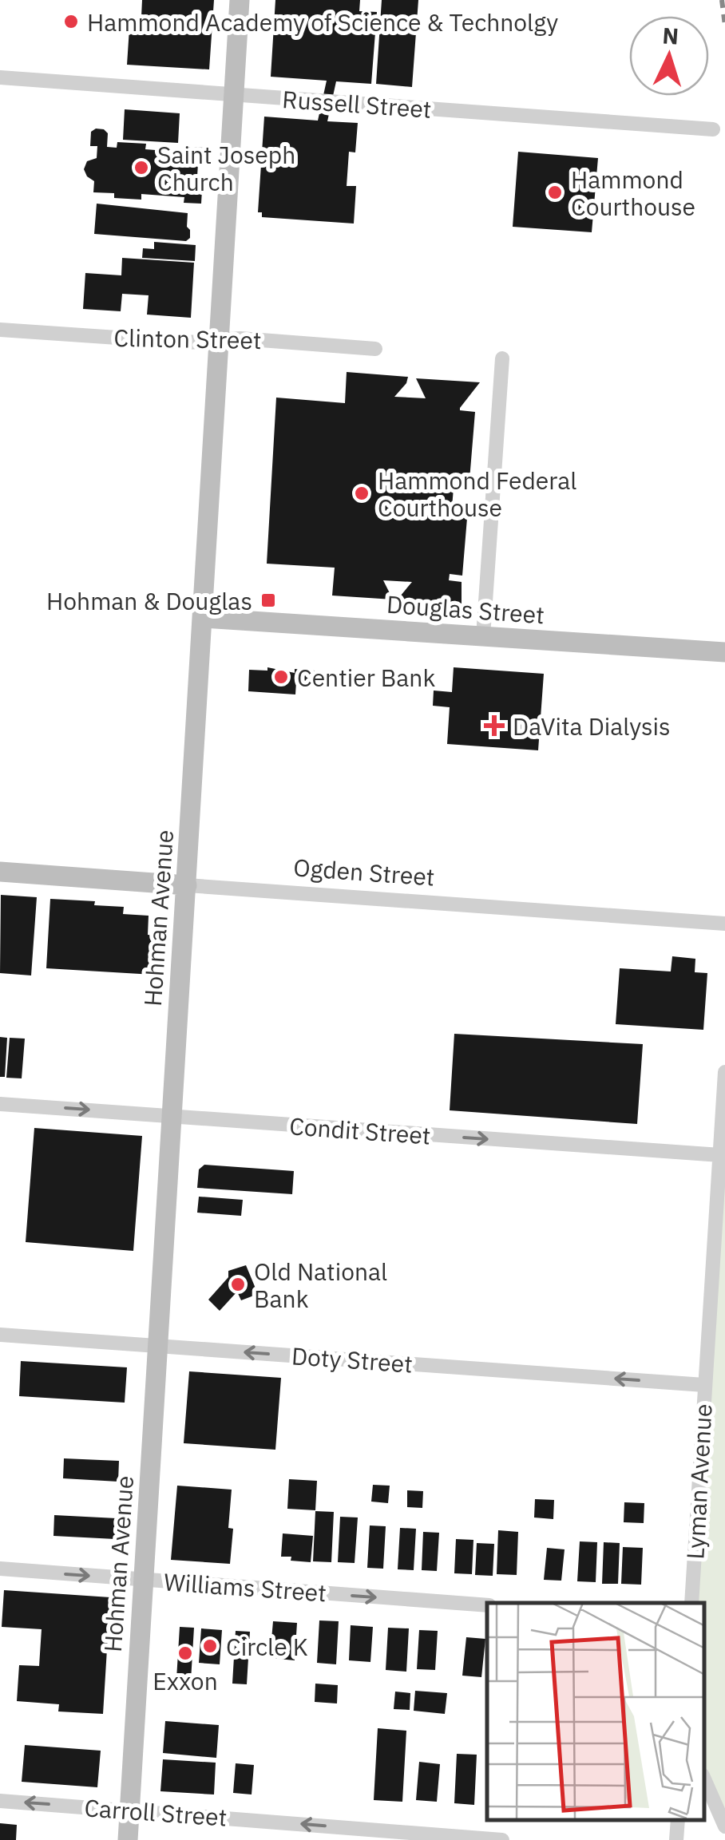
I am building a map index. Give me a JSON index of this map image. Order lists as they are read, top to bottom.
{
  "streets": {
    "main road": ["Douglas Street", "Ogden Street", "Hohman Avenue"],
    "street": [
      "Russell Street",
      "Clinton Street",
      "Condit Street",
      "Doty Street",
      "Lyman Avenue",
      "Williams Street",
      "Carroll Street"
    ]
  },
  "crossings": [
    ["Russell Street", "Hohman Avenue"],
    ["Clinton Street", "Hohman Avenue"],
    ["Douglas Street", "Hohman Avenue"],
    ["Ogden Street", "Hohman Avenue"],
    ["Hohman Avenue", "Condit Street"],
    ["Hohman Avenue", "Doty Street"],
    ["Hohman Avenue", "Williams Street"],
    ["Hohman Avenue", "Carroll Street"],
    ["Condit Street", "Lyman Avenue"],
    ["Doty Street", "Lyman Avenue"]
  ],
  "one_way": [
    "Condit Street",
    "Doty Street",
    "Williams Street",
    "Carroll Street"
  ],
  "places": {
    "other": [
      "Hammond Academy of Science & Technolgy",
      "Saint Joseph Church",
      "Hammond Courthouse",
      "Hammond Federal Courthouse",
      "Centier Bank",
      "Old National Bank",
      "Circle K",
      "Exxon"
    ],
    "transit": ["Hohman & Douglas"],
    "health": ["DaVita Dialysis"]
  },
  "north": "top"
}
